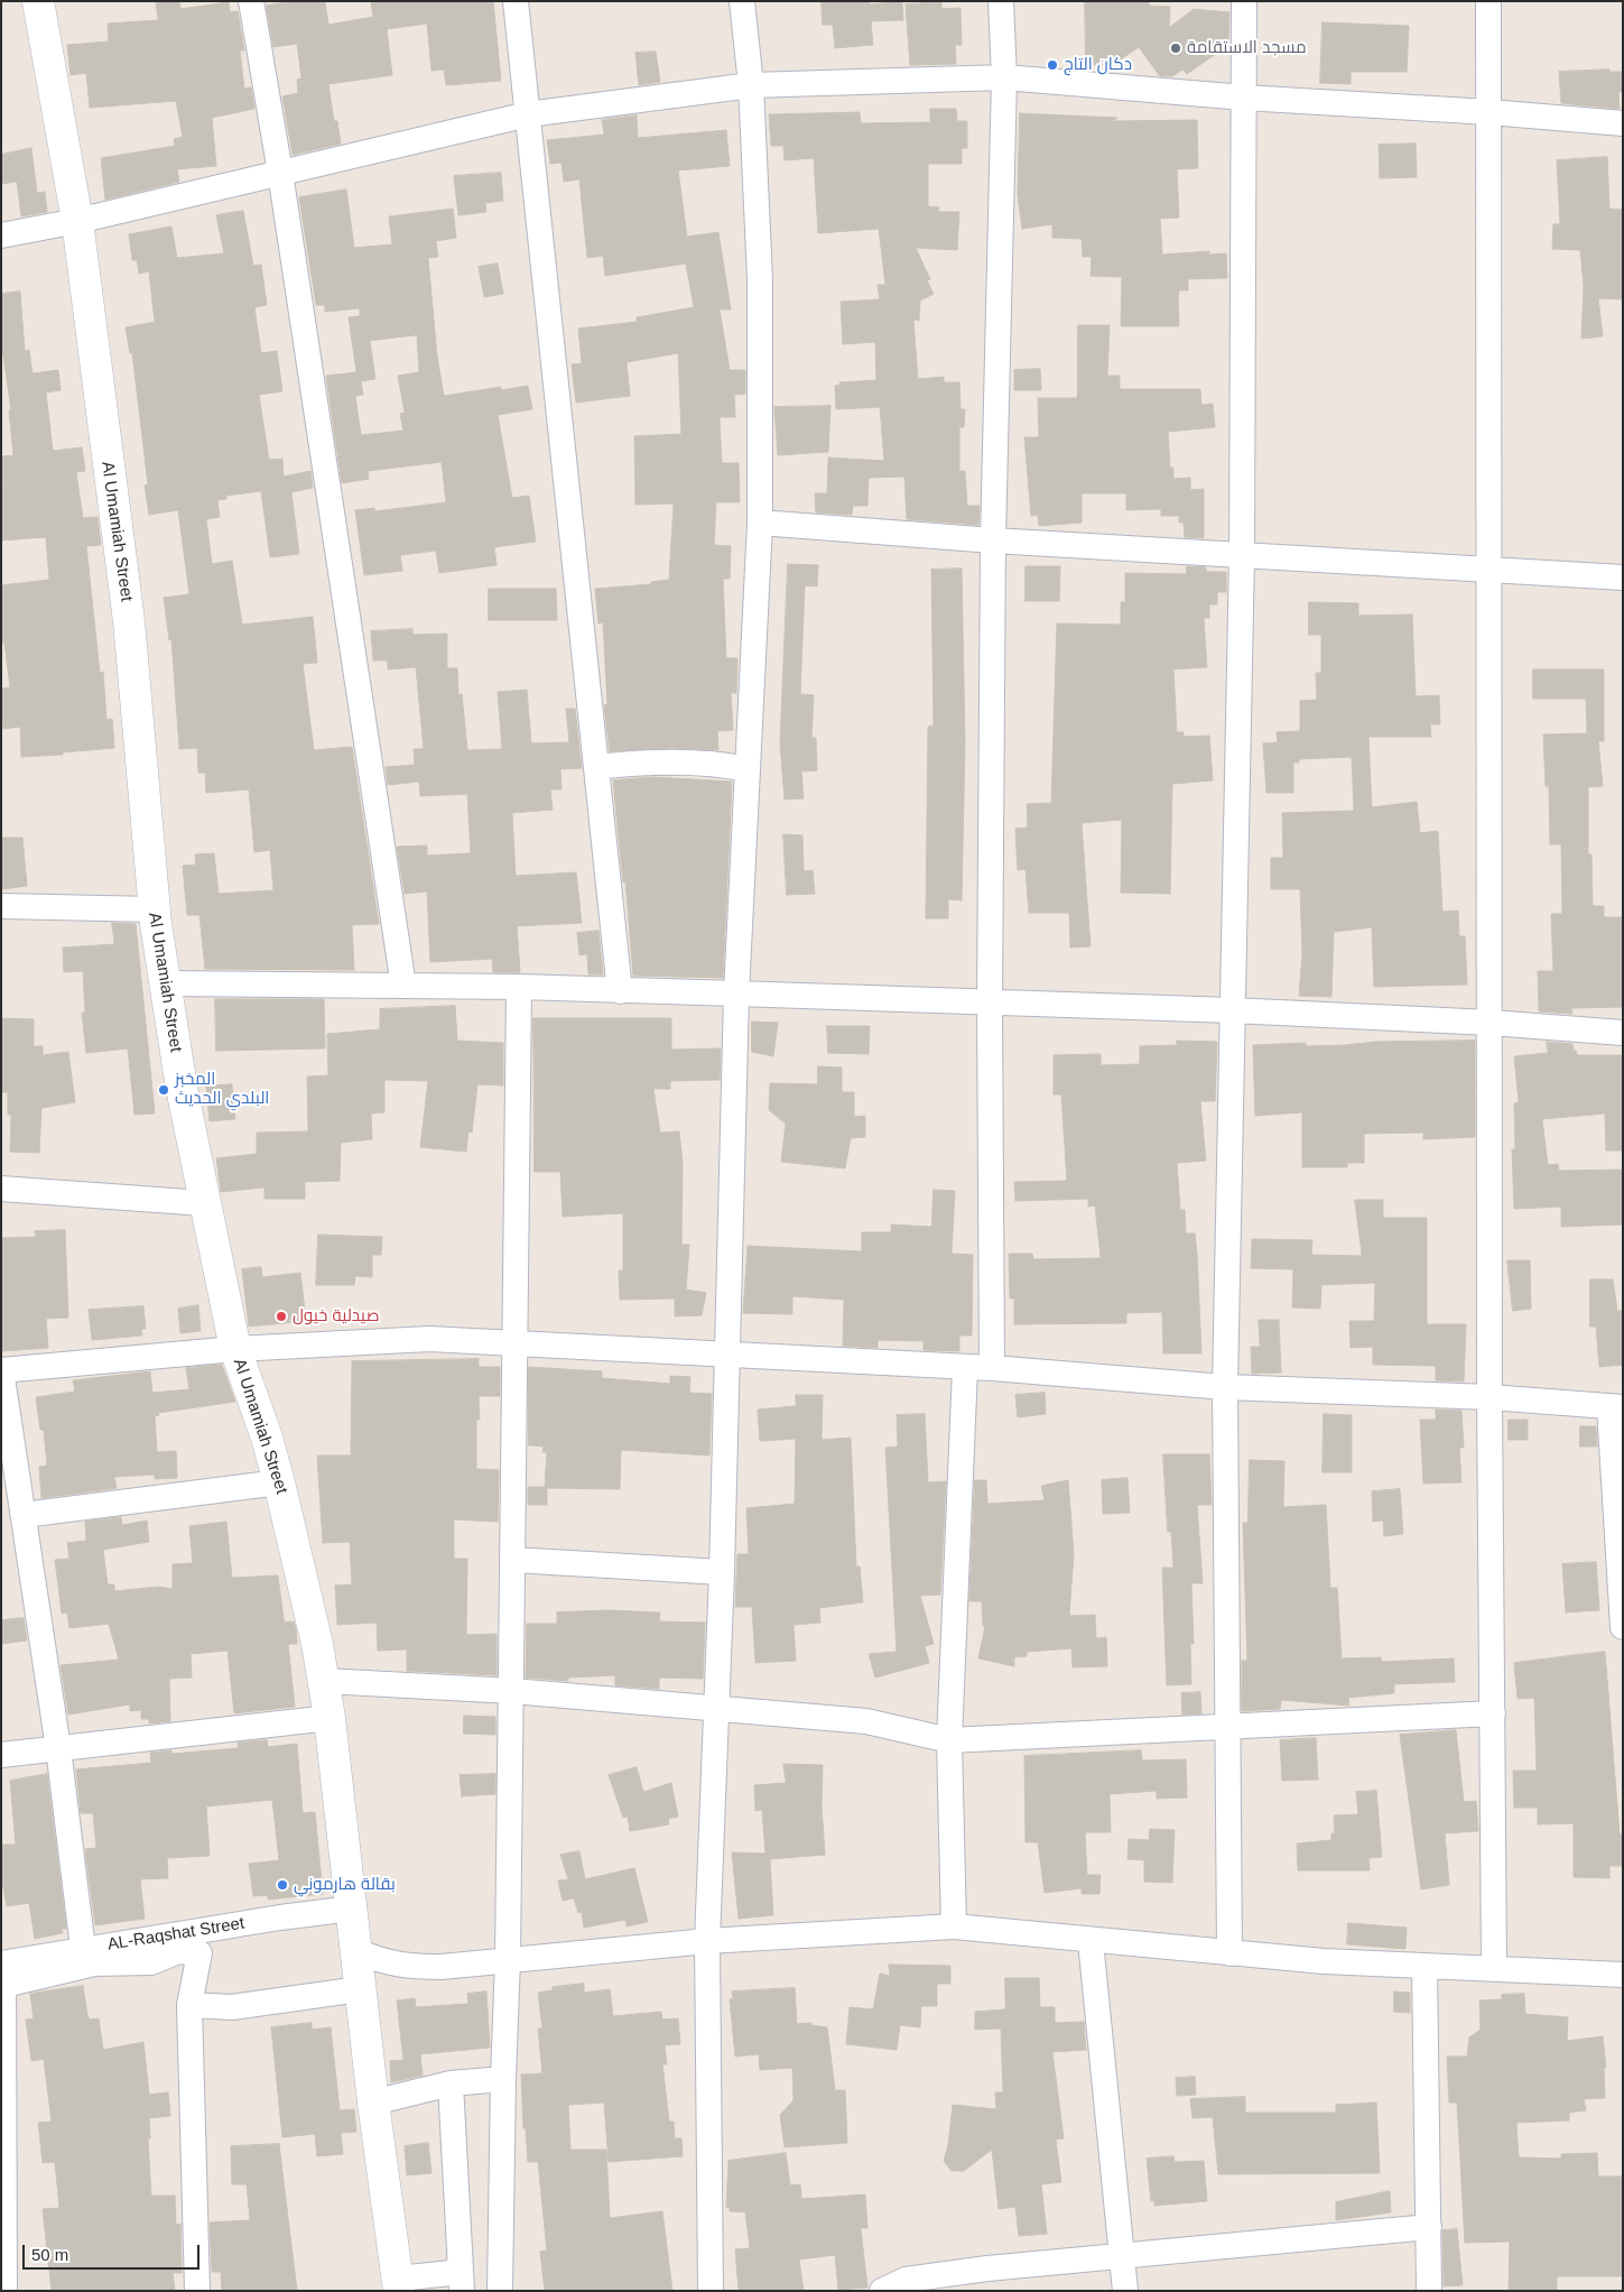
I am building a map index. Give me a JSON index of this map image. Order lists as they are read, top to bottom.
{
  "streets": {
    "street": ["Al Umamiah Street", "AL-Raqshat Street"]
  },
  "crossings": [
    ["Al Umamiah Street", "AL-Raqshat Street"]
  ],
  "places": [
    "مسجد الاستقامة",
    "دكان التاج",
    "المخبز البلدي الحديث",
    "صيدلية خيول",
    "بقالة هارموني"
  ],
  "scale_bar": "50 m"
}
